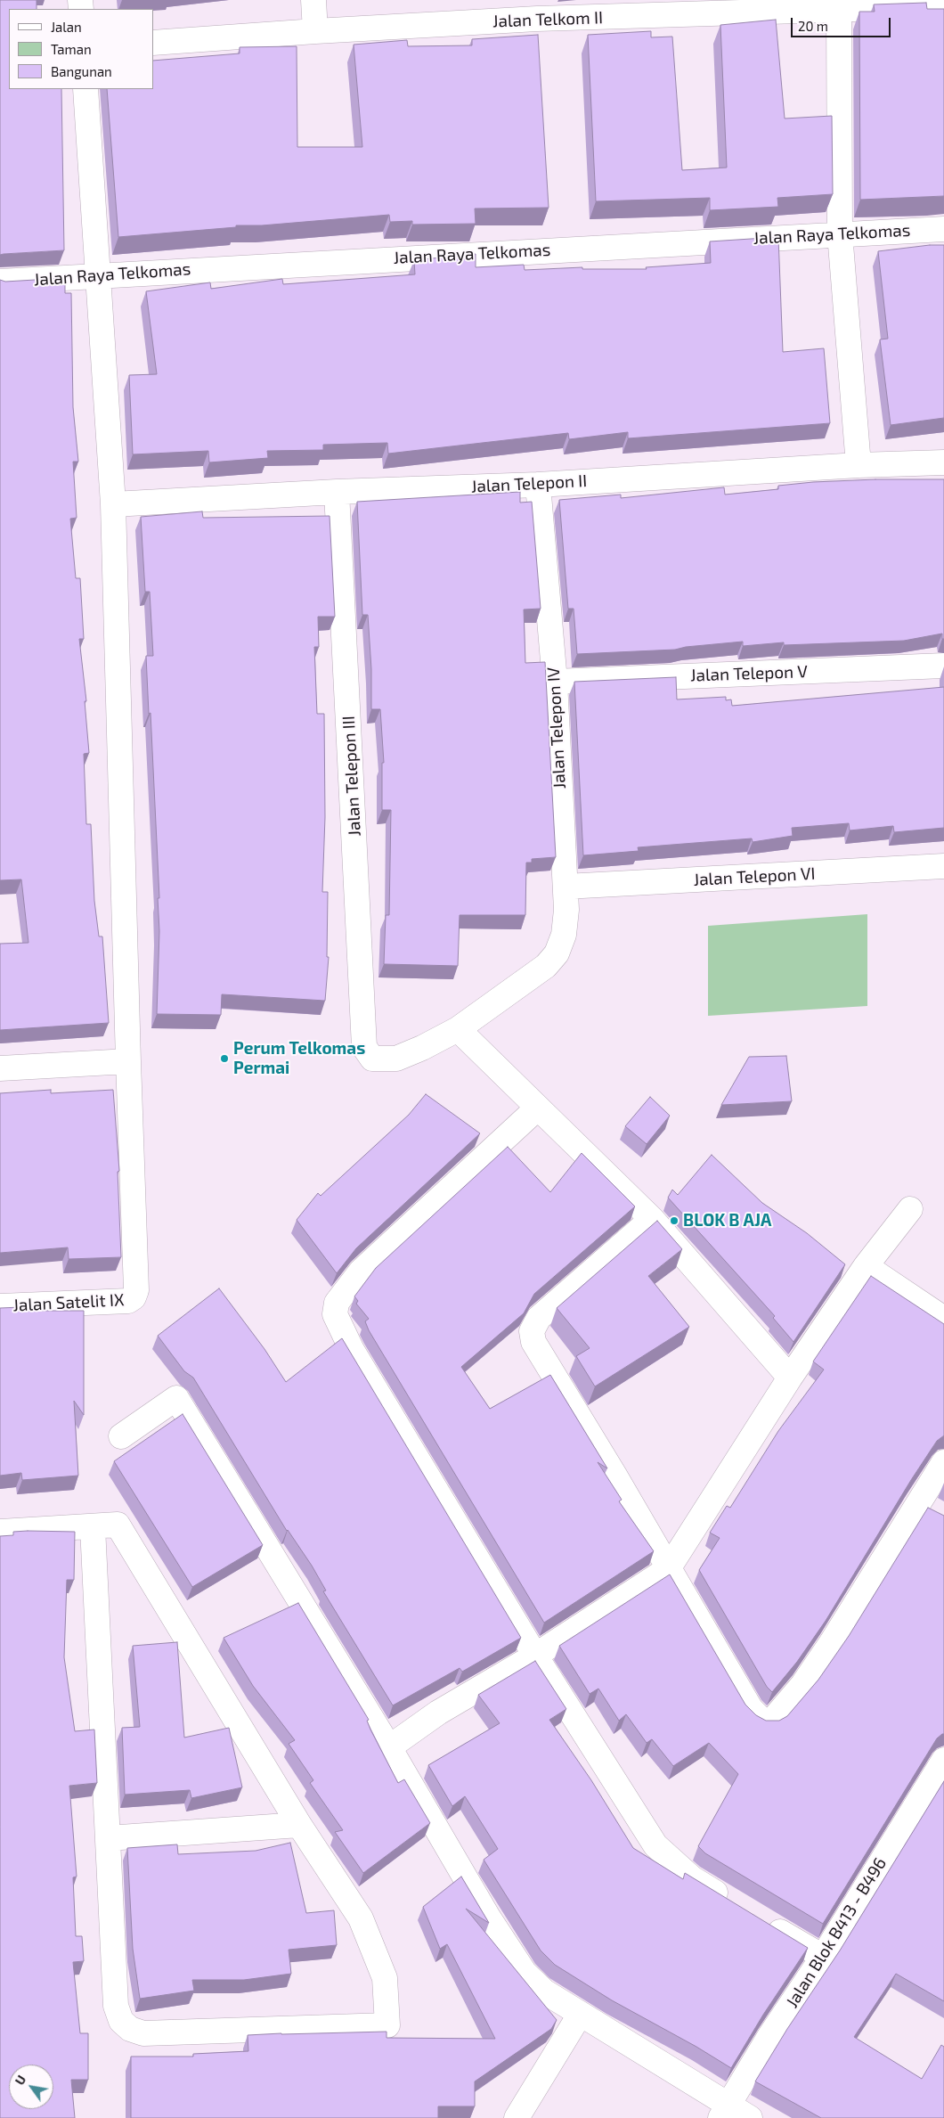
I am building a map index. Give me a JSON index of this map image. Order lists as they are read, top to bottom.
{
  "streets": {
    "street": [
      "Jalan Telkom II",
      "Jalan Raya Telkomas",
      "Jalan Telepon II",
      "Jalan Telepon V",
      "Jalan Telepon IV",
      "Jalan Telepon III",
      "Jalan Telepon VI",
      "Jalan Satelit IX",
      "Jalan Blok B413 - B496"
    ]
  },
  "crossings": [
    ["Jalan Telepon II", "Jalan Telepon IV"],
    ["Jalan Telepon II", "Jalan Telepon III"],
    ["Jalan Telepon V", "Jalan Telepon IV"],
    ["Jalan Telepon IV", "Jalan Telepon III"],
    ["Jalan Telepon IV", "Jalan Telepon VI"]
  ],
  "places": ["Perum Telkomas Permai", "BLOK B AJA"],
  "legend": ["Jalan", "Taman", "Bangunan"],
  "scale_bar": "20 m",
  "north": "top left"
}
